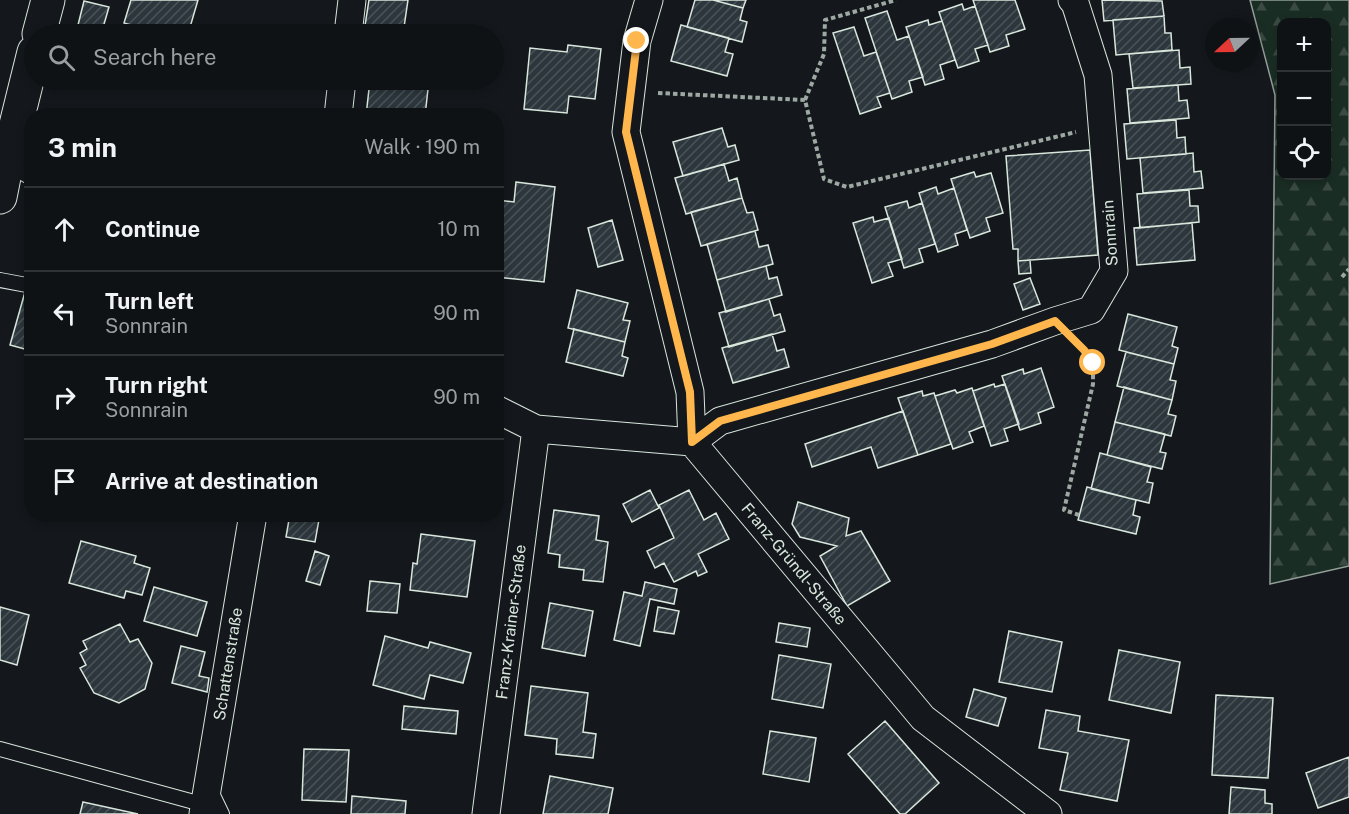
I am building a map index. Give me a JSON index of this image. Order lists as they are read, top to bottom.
{
  "streets": {
    "street": [
      "Sonnrain",
      "Franz-Gründl-Straße",
      "Franz-Krainer-Straße",
      "Schattenstraße"
    ]
  },
  "crossings": [
    ["Sonnrain", "Franz-Gründl-Straße"]
  ],
  "north": "left",
  "page": {
    "map_buttons": ["+", "−"],
    "search": "Search here",
    "heading": ["3 min", "Walk · 190 m"],
    "list": [
      ["Continue", "10 m"],
      ["Turn left", "Sonnrain", "90 m"],
      ["Turn right", "Sonnrain", "90 m"],
      "Arrive at destination"
    ]
  }
}
